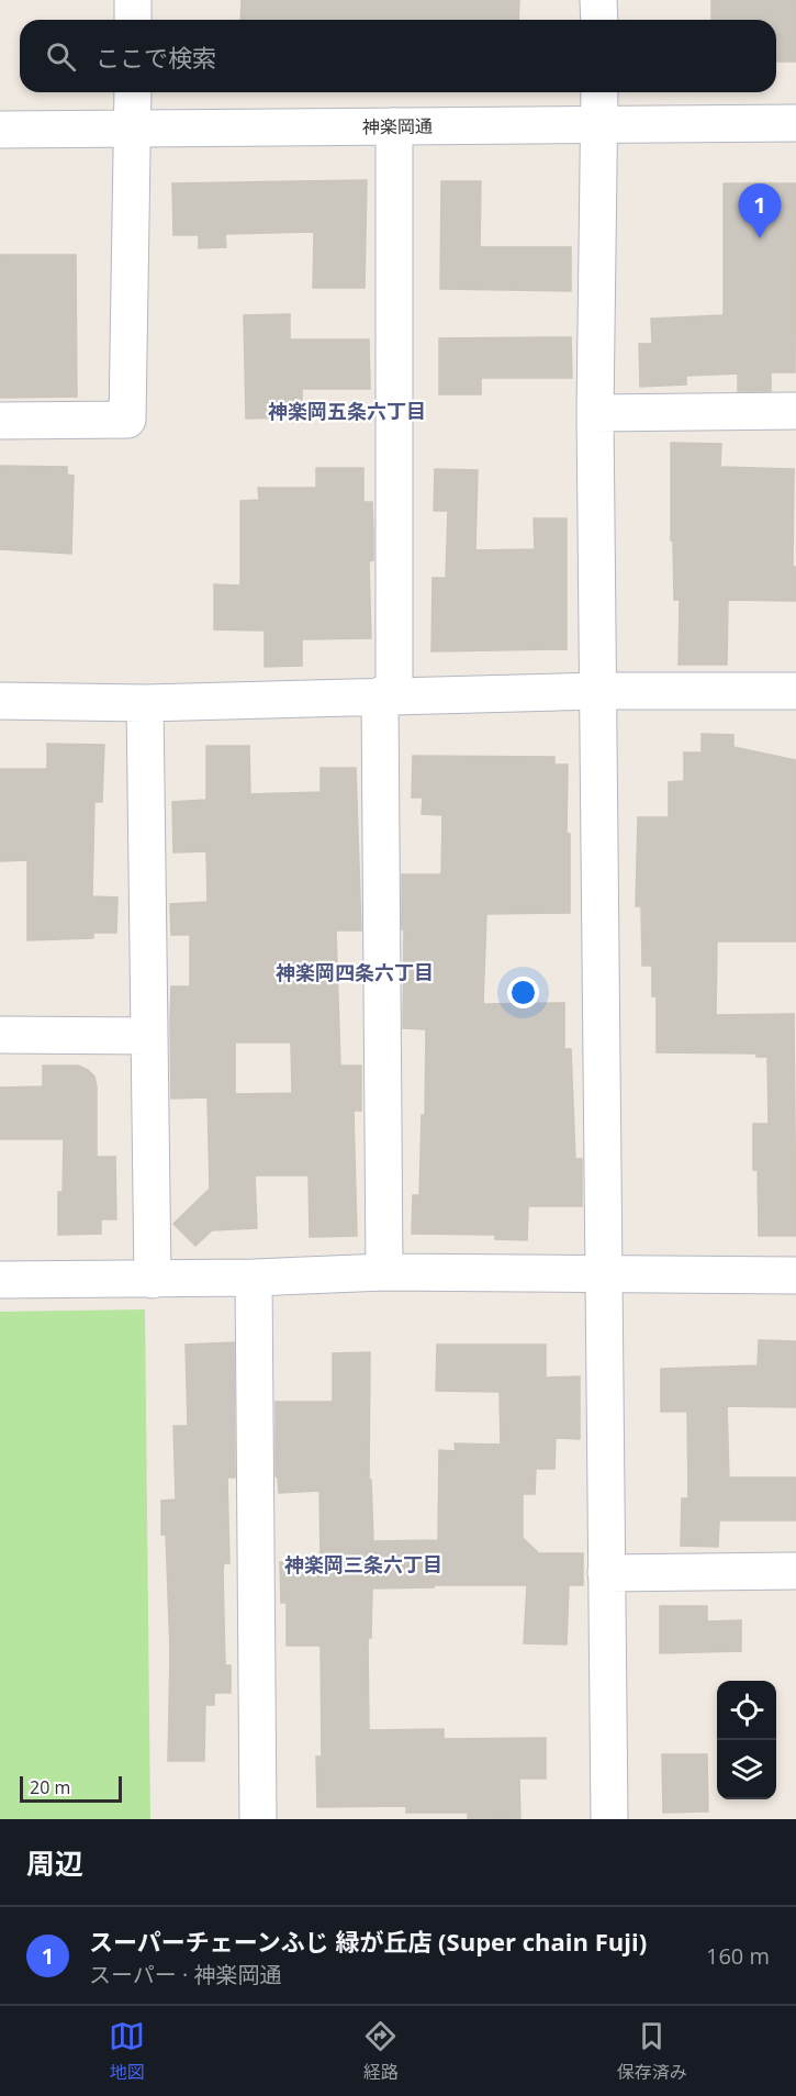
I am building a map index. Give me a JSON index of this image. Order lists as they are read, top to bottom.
{
  "streets": {
    "street": ["神楽岡通"]
  },
  "districts": ["神楽岡五条六丁目", "神楽岡四条六丁目", "神楽岡三条六丁目"],
  "scale_bar": "20 m",
  "page": {
    "search": "ここで検索",
    "pins": "1",
    "scale": "20 m",
    "heading": "周辺",
    "list": [
      {
        "mark": "1",
        "name": "スーパーチェーンふじ 緑が丘店 (Super chain Fuji)",
        "note": "スーパー · 神楽岡通",
        "value": "160 m"
      }
    ],
    "nav": ["地図", "経路", "保存済み"]
  }
}
